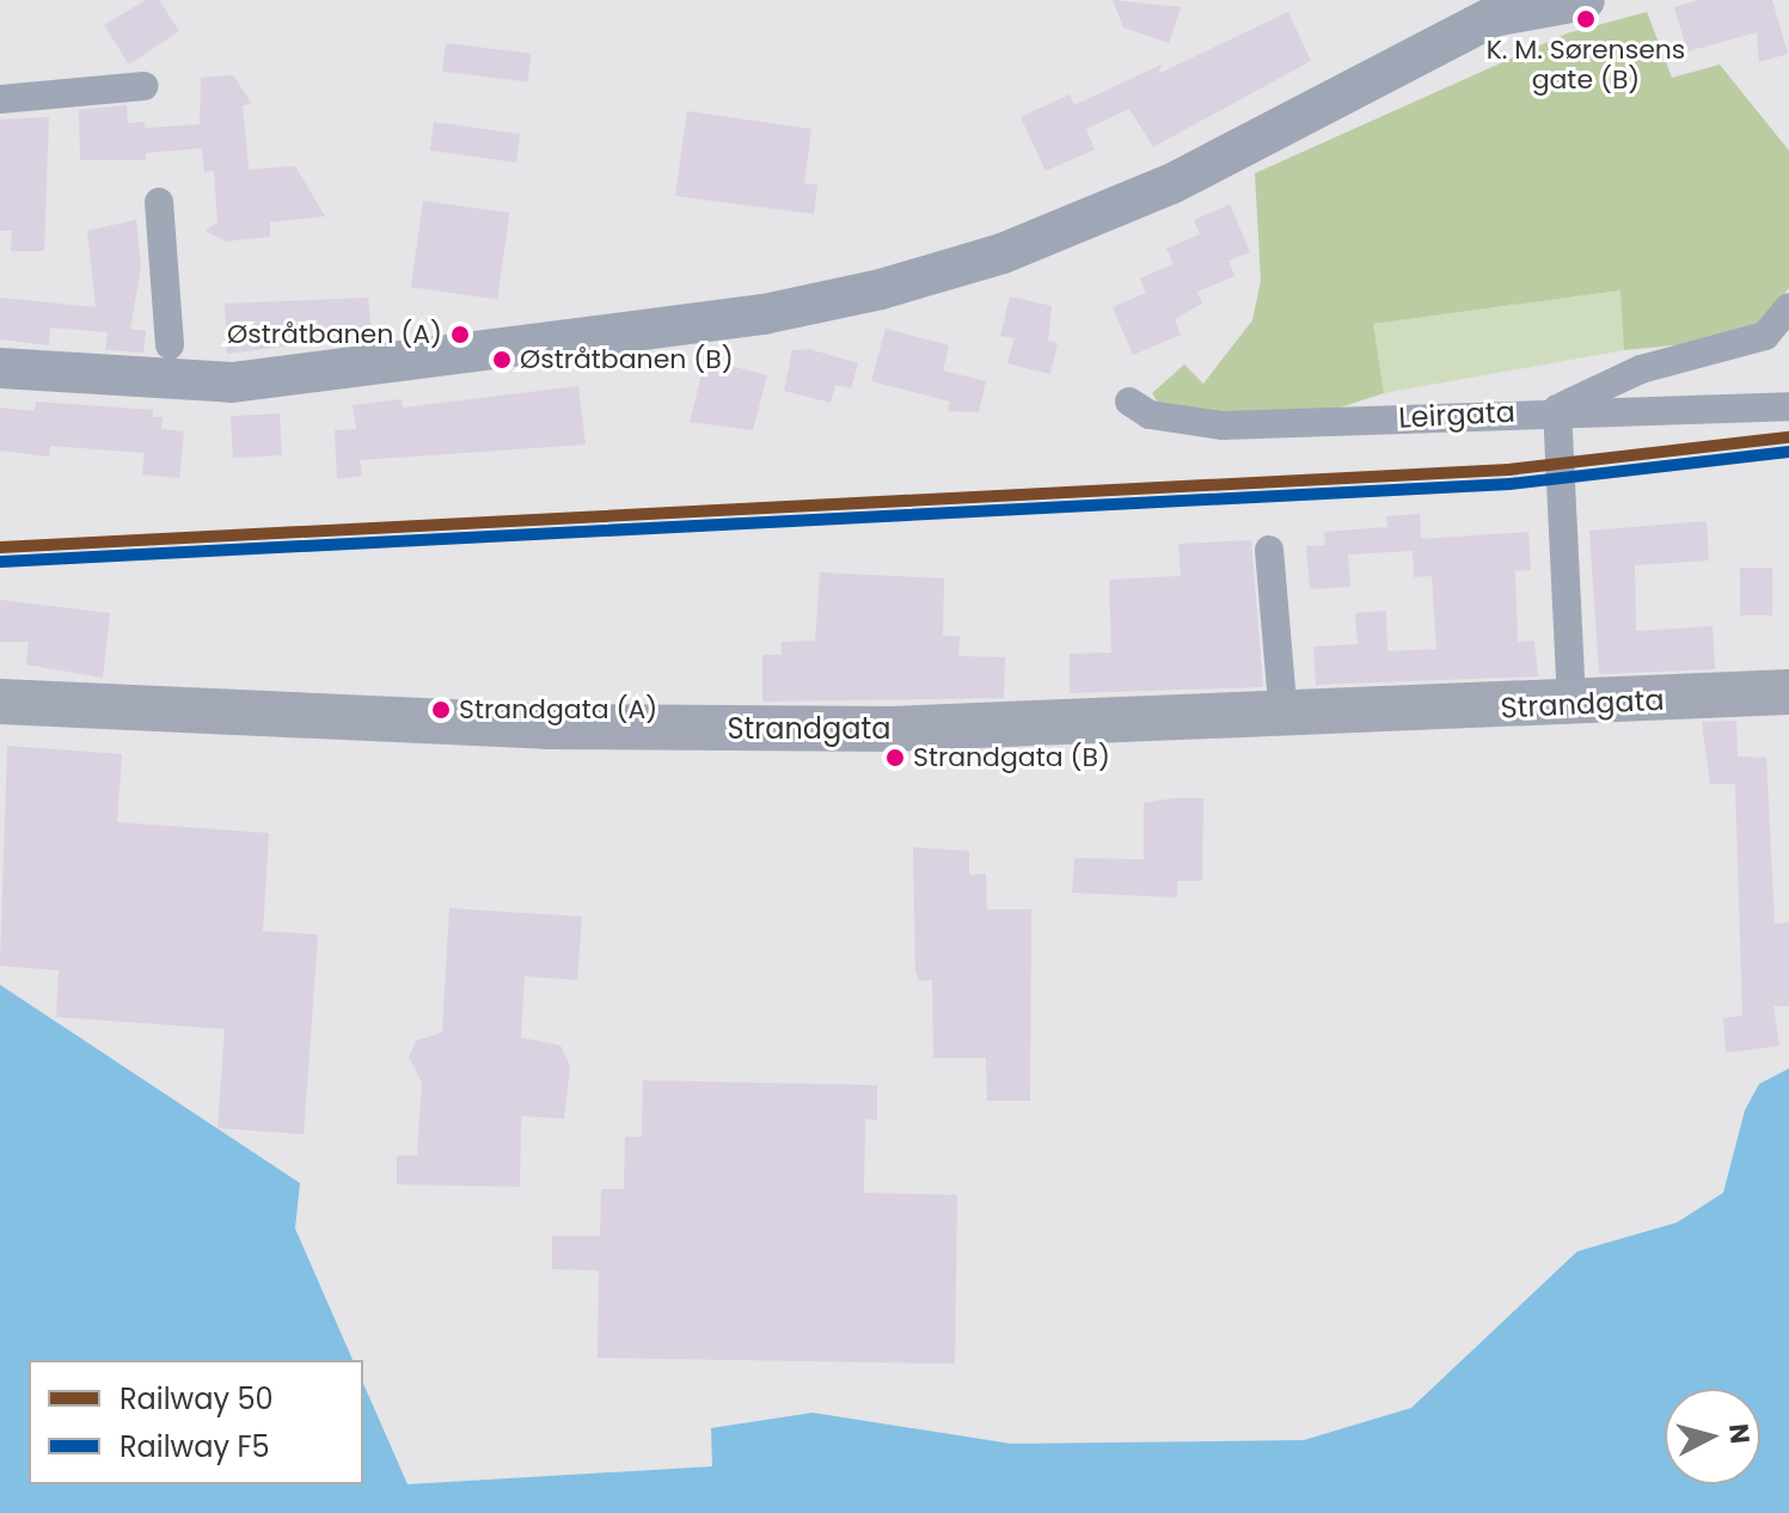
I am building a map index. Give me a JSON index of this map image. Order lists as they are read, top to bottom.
{
  "streets": {
    "main road": ["Strandgata"],
    "street": ["Leirgata"]
  },
  "places": [
    "K. M. Sørensens gate (B)",
    "Østråtbanen (A)",
    "Østråtbanen (B)",
    "Strandgata (A)",
    "Strandgata (B)"
  ],
  "lines": ["rail line 50", "rail line F5"],
  "legend": ["Railway 50", "Railway F5"],
  "north": "right"
}
